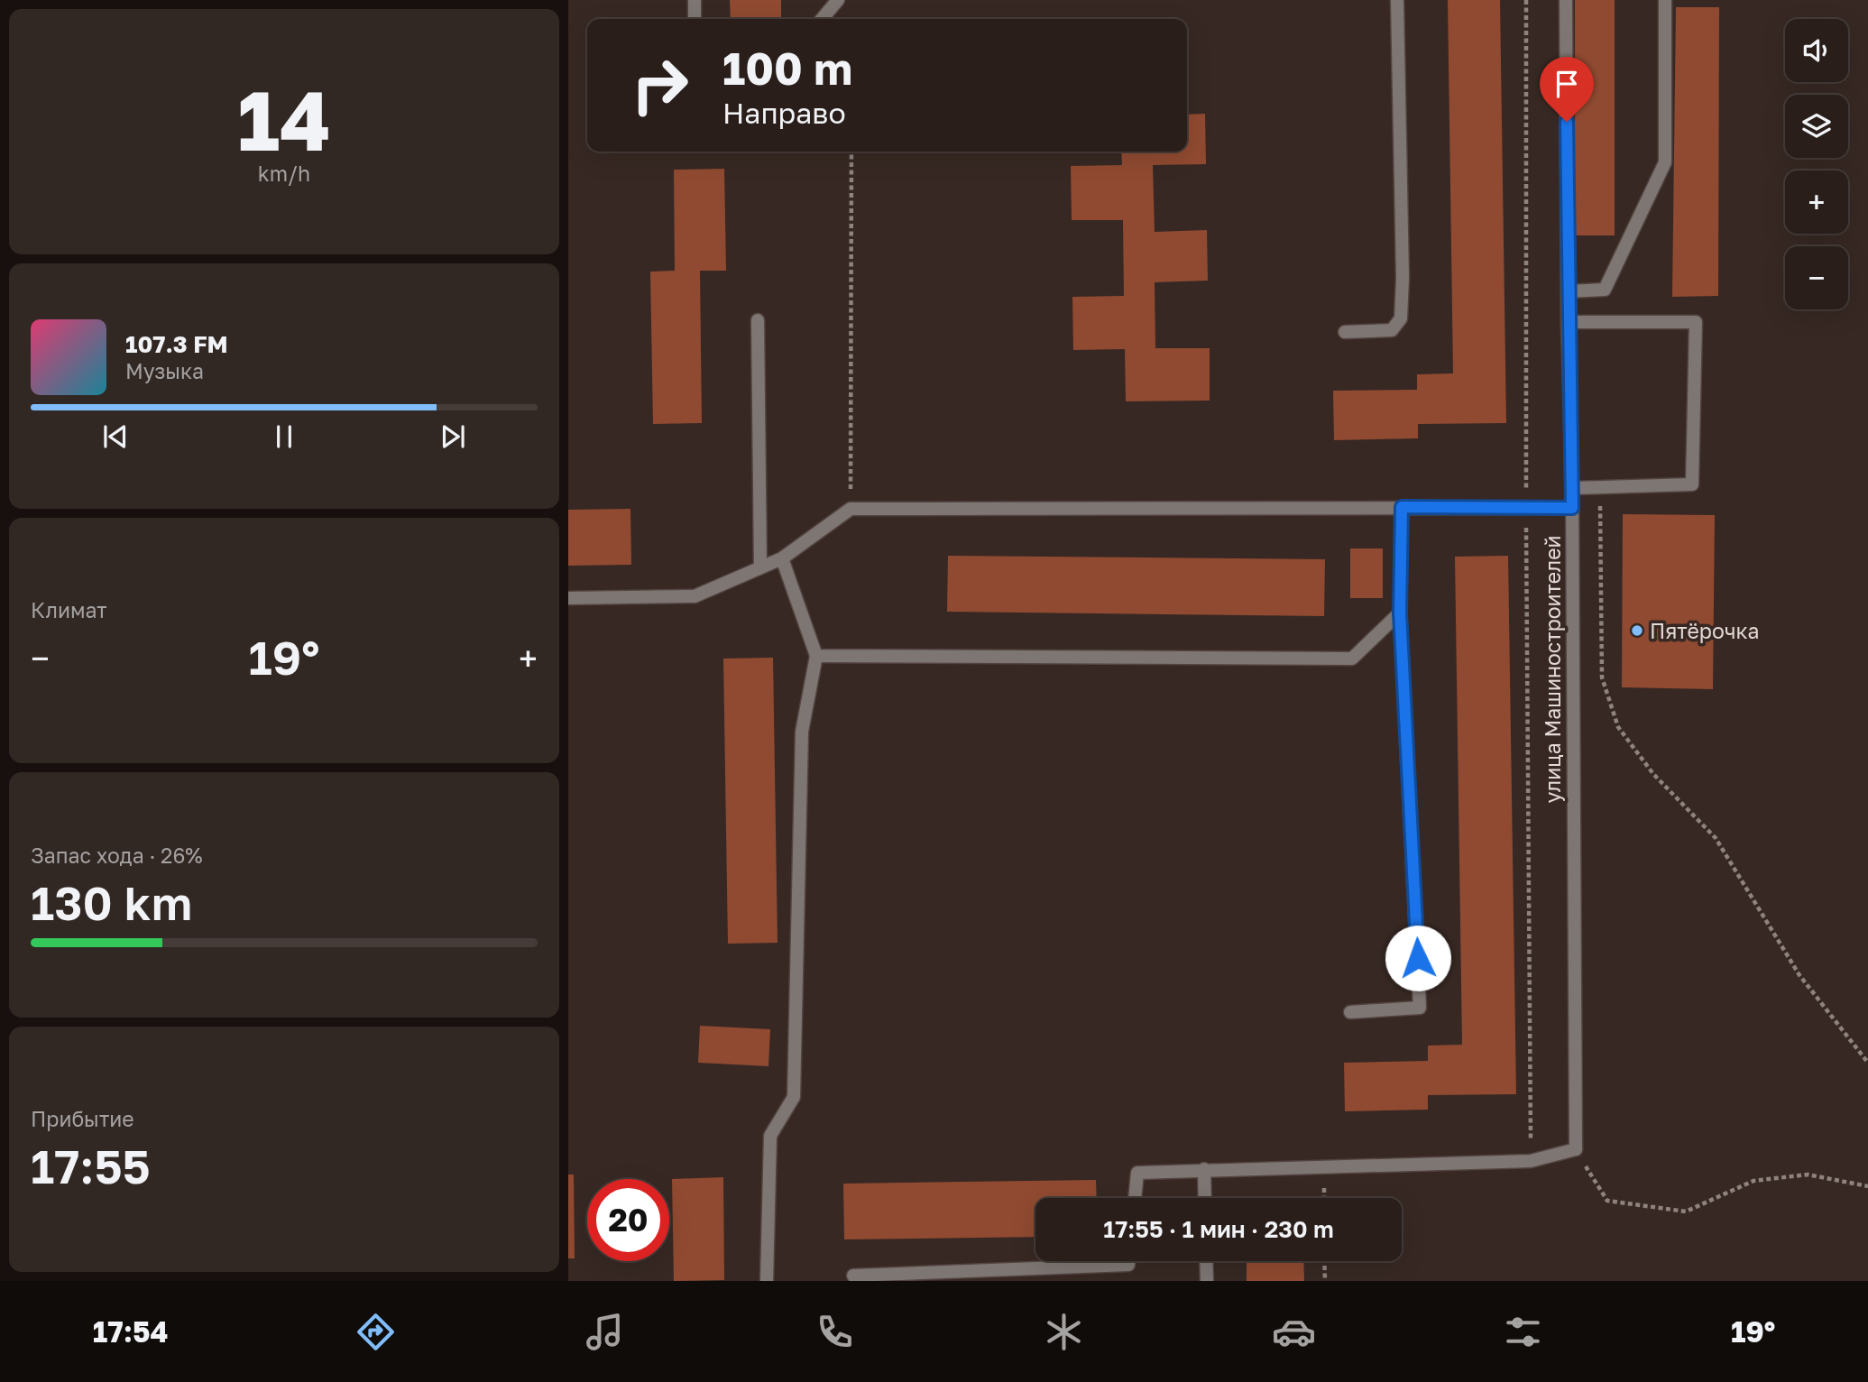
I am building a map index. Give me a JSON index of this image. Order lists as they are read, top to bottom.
{
  "streets": {
    "street": ["улица Машиностроителей"]
  },
  "places": ["Пятёрочка"],
  "page": {
    "tile": [
      ["14", "km/h"],
      "Климат",
      ["Запас хода · 26%", "130 km"],
      ["Прибытие", "17:55"]
    ],
    "map_buttons": ["+", "−"],
    "turn": ["100 m", "Направо"],
    "song": ["107.3 FM", "Музыка"],
    "heat": ["−", "19°", "+"],
    "limit": "20",
    "trip": "17:55 · 1 мин · 230 m",
    "tabs": ["17:54", "19°"]
  }
}
